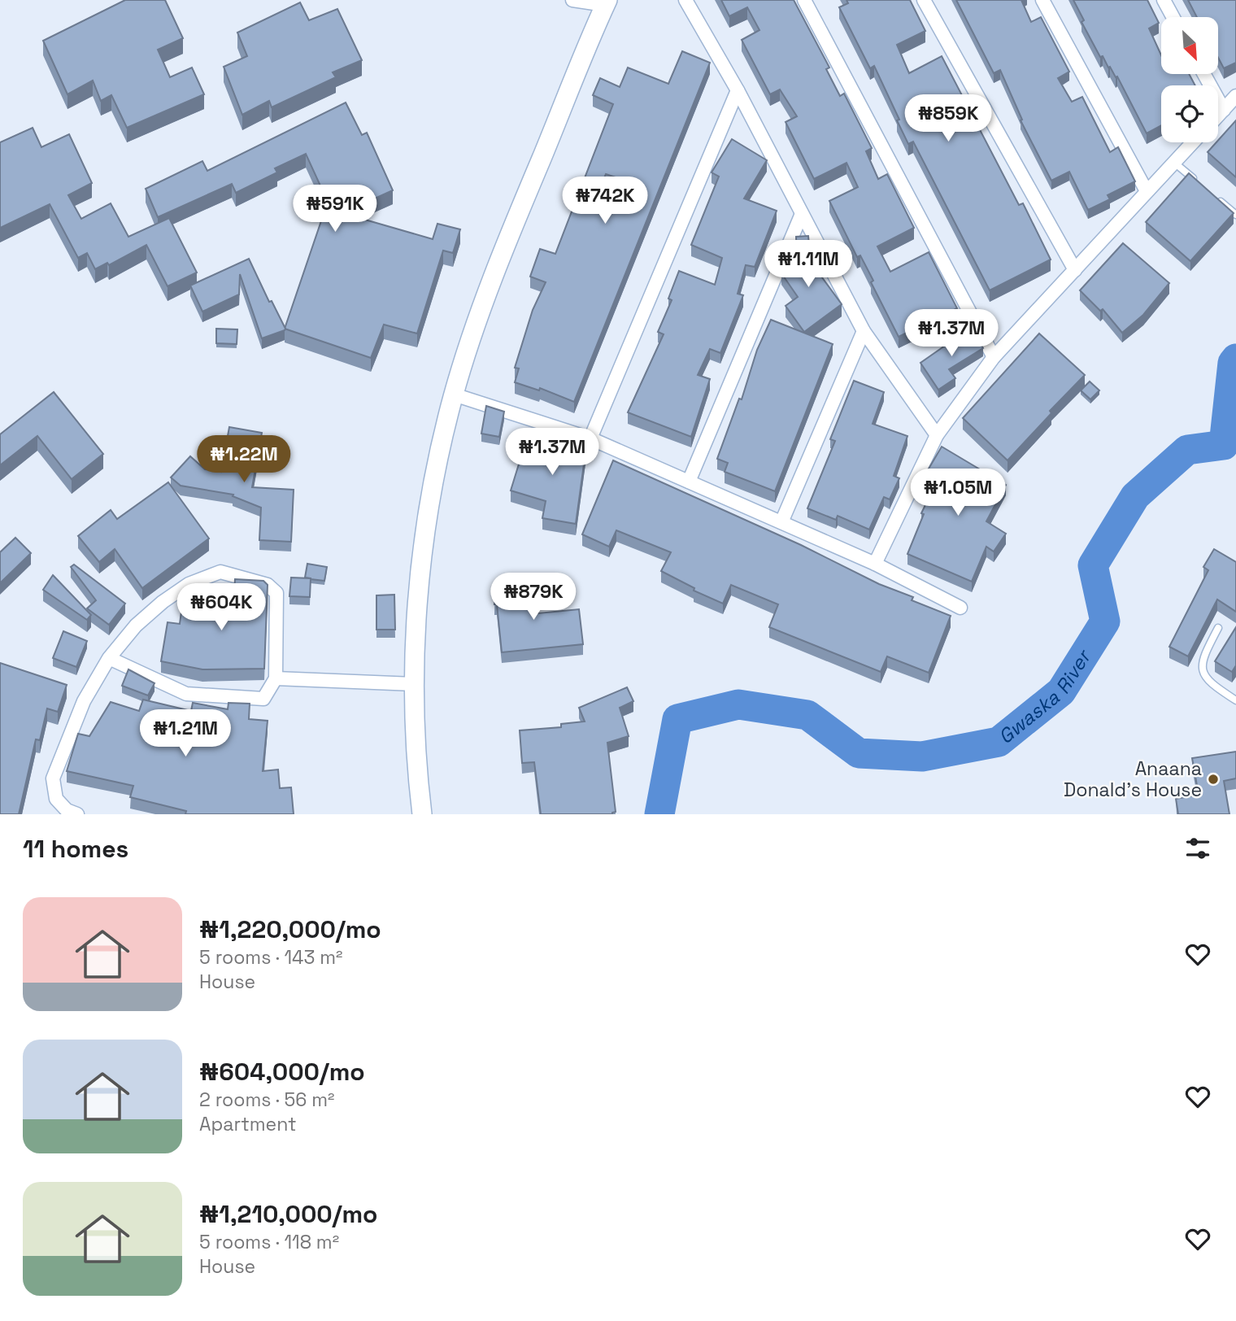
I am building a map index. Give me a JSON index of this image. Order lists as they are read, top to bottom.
{
  "water": ["Gwaska River"],
  "places": ["Anaana Donald's House"],
  "north": "bottom right",
  "page": {
    "price": [
      "₦859K",
      "₦742K",
      "₦591K",
      "₦1.11M",
      "₦1.37M",
      "₦1.37M",
      "₦1.22M",
      "₦1.05M",
      "₦879K",
      "₦604K",
      "₦1.21M"
    ],
    "heading": "11 homes",
    "list": [
      {
        "name": "₦1,220,000/mo",
        "note": "5 rooms · 143 m² · House"
      },
      {
        "name": "₦604,000/mo",
        "note": "2 rooms · 56 m² · Apartment"
      },
      {
        "name": "₦1,210,000/mo",
        "note": "5 rooms · 118 m² · House"
      }
    ]
  }
}
